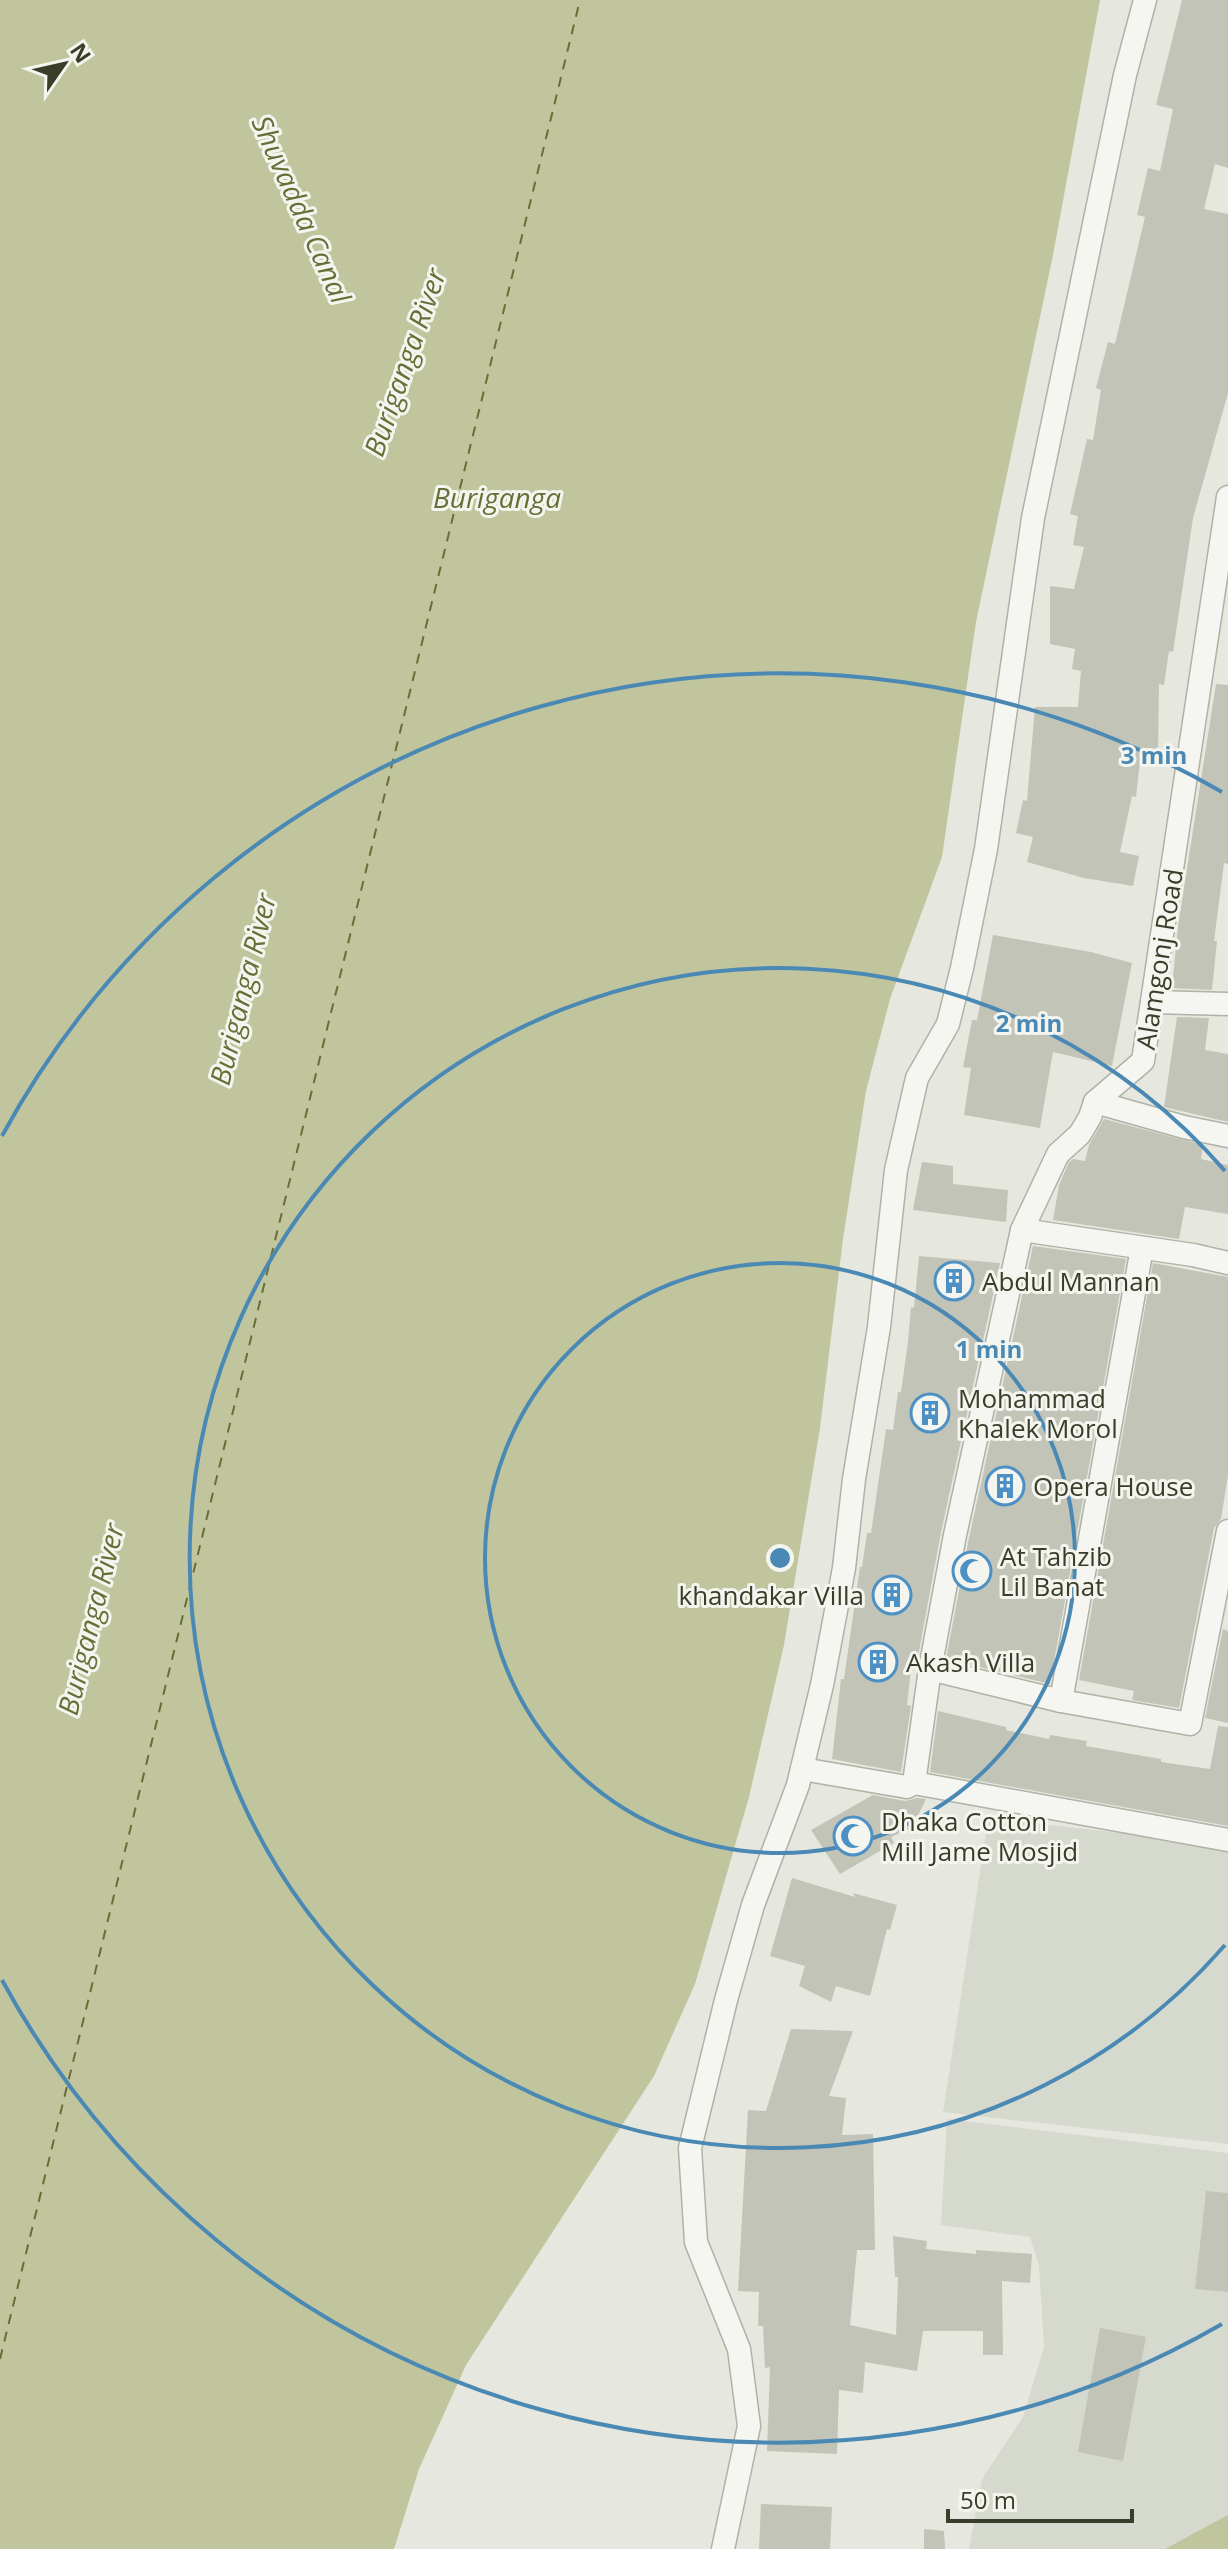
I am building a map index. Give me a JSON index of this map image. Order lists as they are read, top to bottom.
{
  "streets": {
    "street": ["Alamgonj Road"]
  },
  "water": ["Shuvadda Canal", "Buriganga River", "Buriganga"],
  "places": {
    "building": [
      "Abdul Mannan",
      "Mohammad Khalek Morol",
      "Opera House",
      "khandakar Villa",
      "Akash Villa"
    ],
    "mosque": ["At Tahzib Lil Banat", "Dhaka Cotton Mill Jame Mosjid"]
  },
  "scale_bar": "50 m",
  "north": "top right",
  "rings": ["3 min", "2 min", "1 min"]
}
